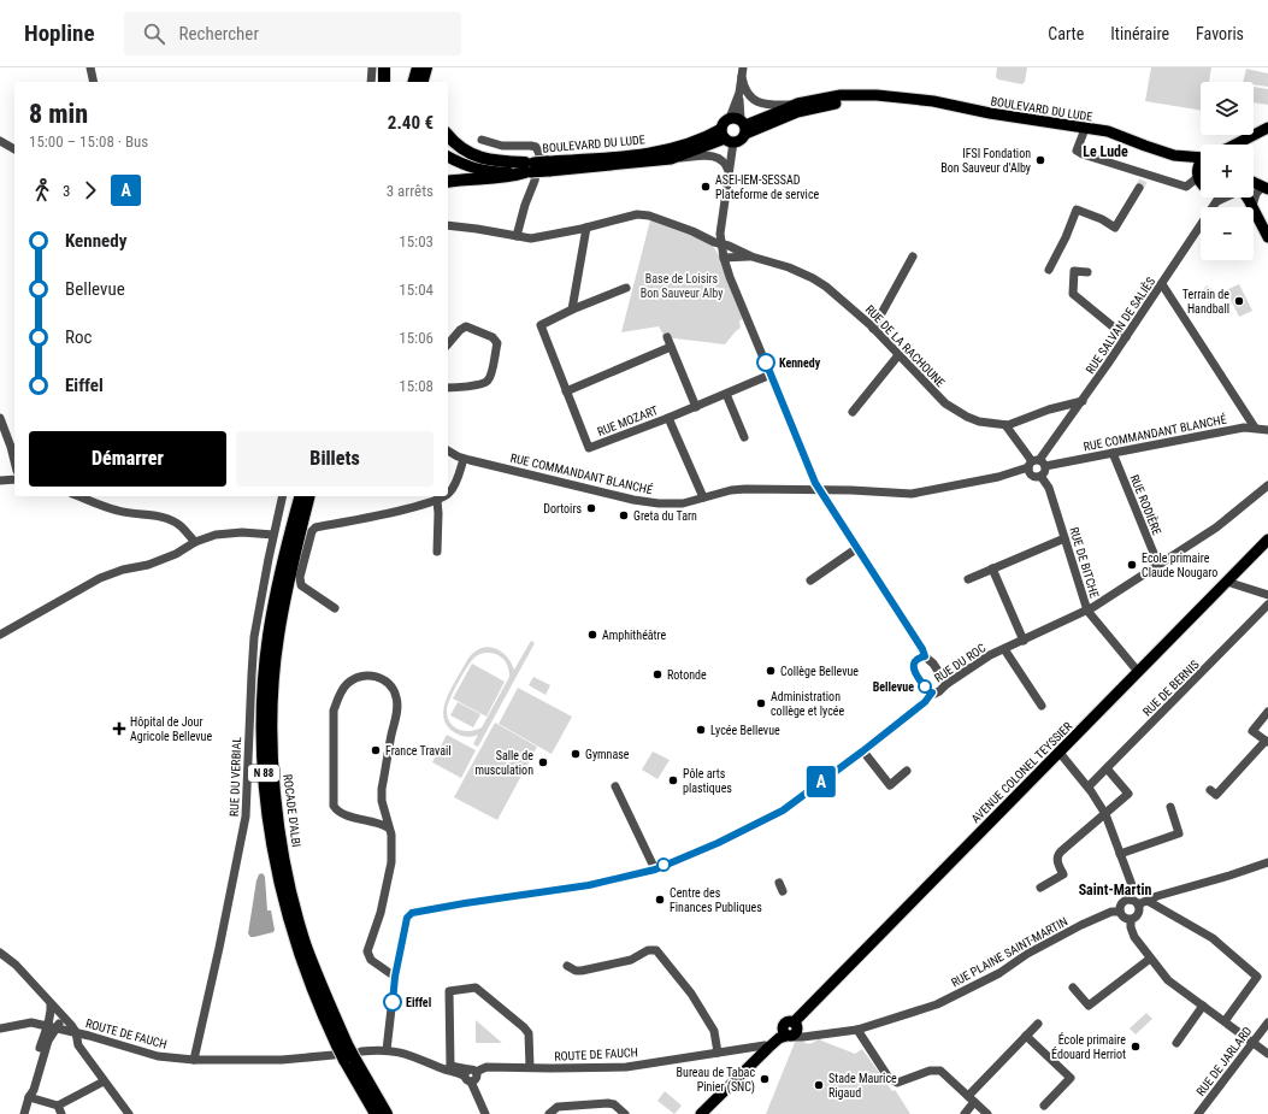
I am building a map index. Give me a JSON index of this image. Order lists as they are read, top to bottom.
{
  "streets": {
    "highway": ["N 88", "ROCADE D'ALBI"],
    "main road": ["BOULEVARD DU LUDE", "AVENUE COLONEL TEYSSIER"],
    "street": [
      "RUE SALVAN DE SALIÈS",
      "RUE DE LA RACHOUNE",
      "RUE MOZART",
      "RUE COMMANDANT BLANCHÉ",
      "RUE RODIÈRE",
      "RUE DE BITCHE",
      "RUE DU ROC",
      "RUE DE BERNIS",
      "RUE DU VERBIAL",
      "RUE PLAINE SAINT-MARTIN",
      "ROUTE DE FAUCH",
      "RUE DE JARLARD"
    ]
  },
  "crossings": [
    ["RUE SALVAN DE SALIÈS", "RUE COMMANDANT BLANCHÉ"],
    ["RUE SALVAN DE SALIÈS", "RUE DE BITCHE"],
    ["RUE MOZART", "RUE COMMANDANT BLANCHÉ"],
    ["RUE COMMANDANT BLANCHÉ", "RUE RODIÈRE"],
    ["RUE RODIÈRE", "RUE DU ROC"],
    ["RUE DE BITCHE", "RUE DU ROC"],
    ["RUE DE BITCHE", "AVENUE COLONEL TEYSSIER"],
    ["RUE DU ROC", "ROUTE DE FAUCH"],
    ["AVENUE COLONEL TEYSSIER", "RUE PLAINE SAINT-MARTIN"],
    ["AVENUE COLONEL TEYSSIER", "ROUTE DE FAUCH"],
    ["RUE DU VERBIAL", "ROUTE DE FAUCH"],
    ["ROCADE D'ALBI", "ROUTE DE FAUCH"]
  ],
  "districts": ["Le Lude", "Saint-Martin"],
  "parks": ["Base de Loisirs Bon Sauveur Alby"],
  "places": {
    "other": [
      "IFSI Fondation Bon Sauveur d'Alby",
      "ASEI-IEM-SESSAD Plateforme de service",
      "Terrain de Handball",
      "Kennedy",
      "Dortoirs",
      "Greta du Tarn",
      "Ecole primaire Claude Nougaro",
      "Amphithéâtre",
      "Collège Bellevue",
      "Rotonde",
      "Bellevue",
      "Administration collège et lycée",
      "Lycée Bellevue",
      "France Travail",
      "Gymnase",
      "Salle de musculation",
      "Pôle arts plastiques",
      "Centre des Finances Publiques",
      "Eiffel",
      "École primaire Édouard Herriot",
      "Bureau de Tabac Pinier (SNC)",
      "Stade Maurice Rigaud"
    ],
    "health": ["Hôpital de Jour Agricole Bellevue"]
  },
  "lines": ["bus line A"],
  "page": {
    "header": "Hopline",
    "search": "Rechercher",
    "nav": ["Carte", "Itinéraire", "Favoris"],
    "on_map": "A",
    "map_buttons": ["+", "−"],
    "heading": ["8 min", "15:00 – 15:08 · Bus", "2.40 €"],
    "legs": ["3", "A", "3 arrêts"],
    "list": [
      {
        "name": "Kennedy",
        "value": "15:03"
      },
      {
        "name": "Bellevue",
        "value": "15:04"
      },
      {
        "name": "Roc",
        "value": "15:06"
      },
      {
        "name": "Eiffel",
        "value": "15:08"
      }
    ],
    "buttons": ["Démarrer", "Billets"]
  }
}
